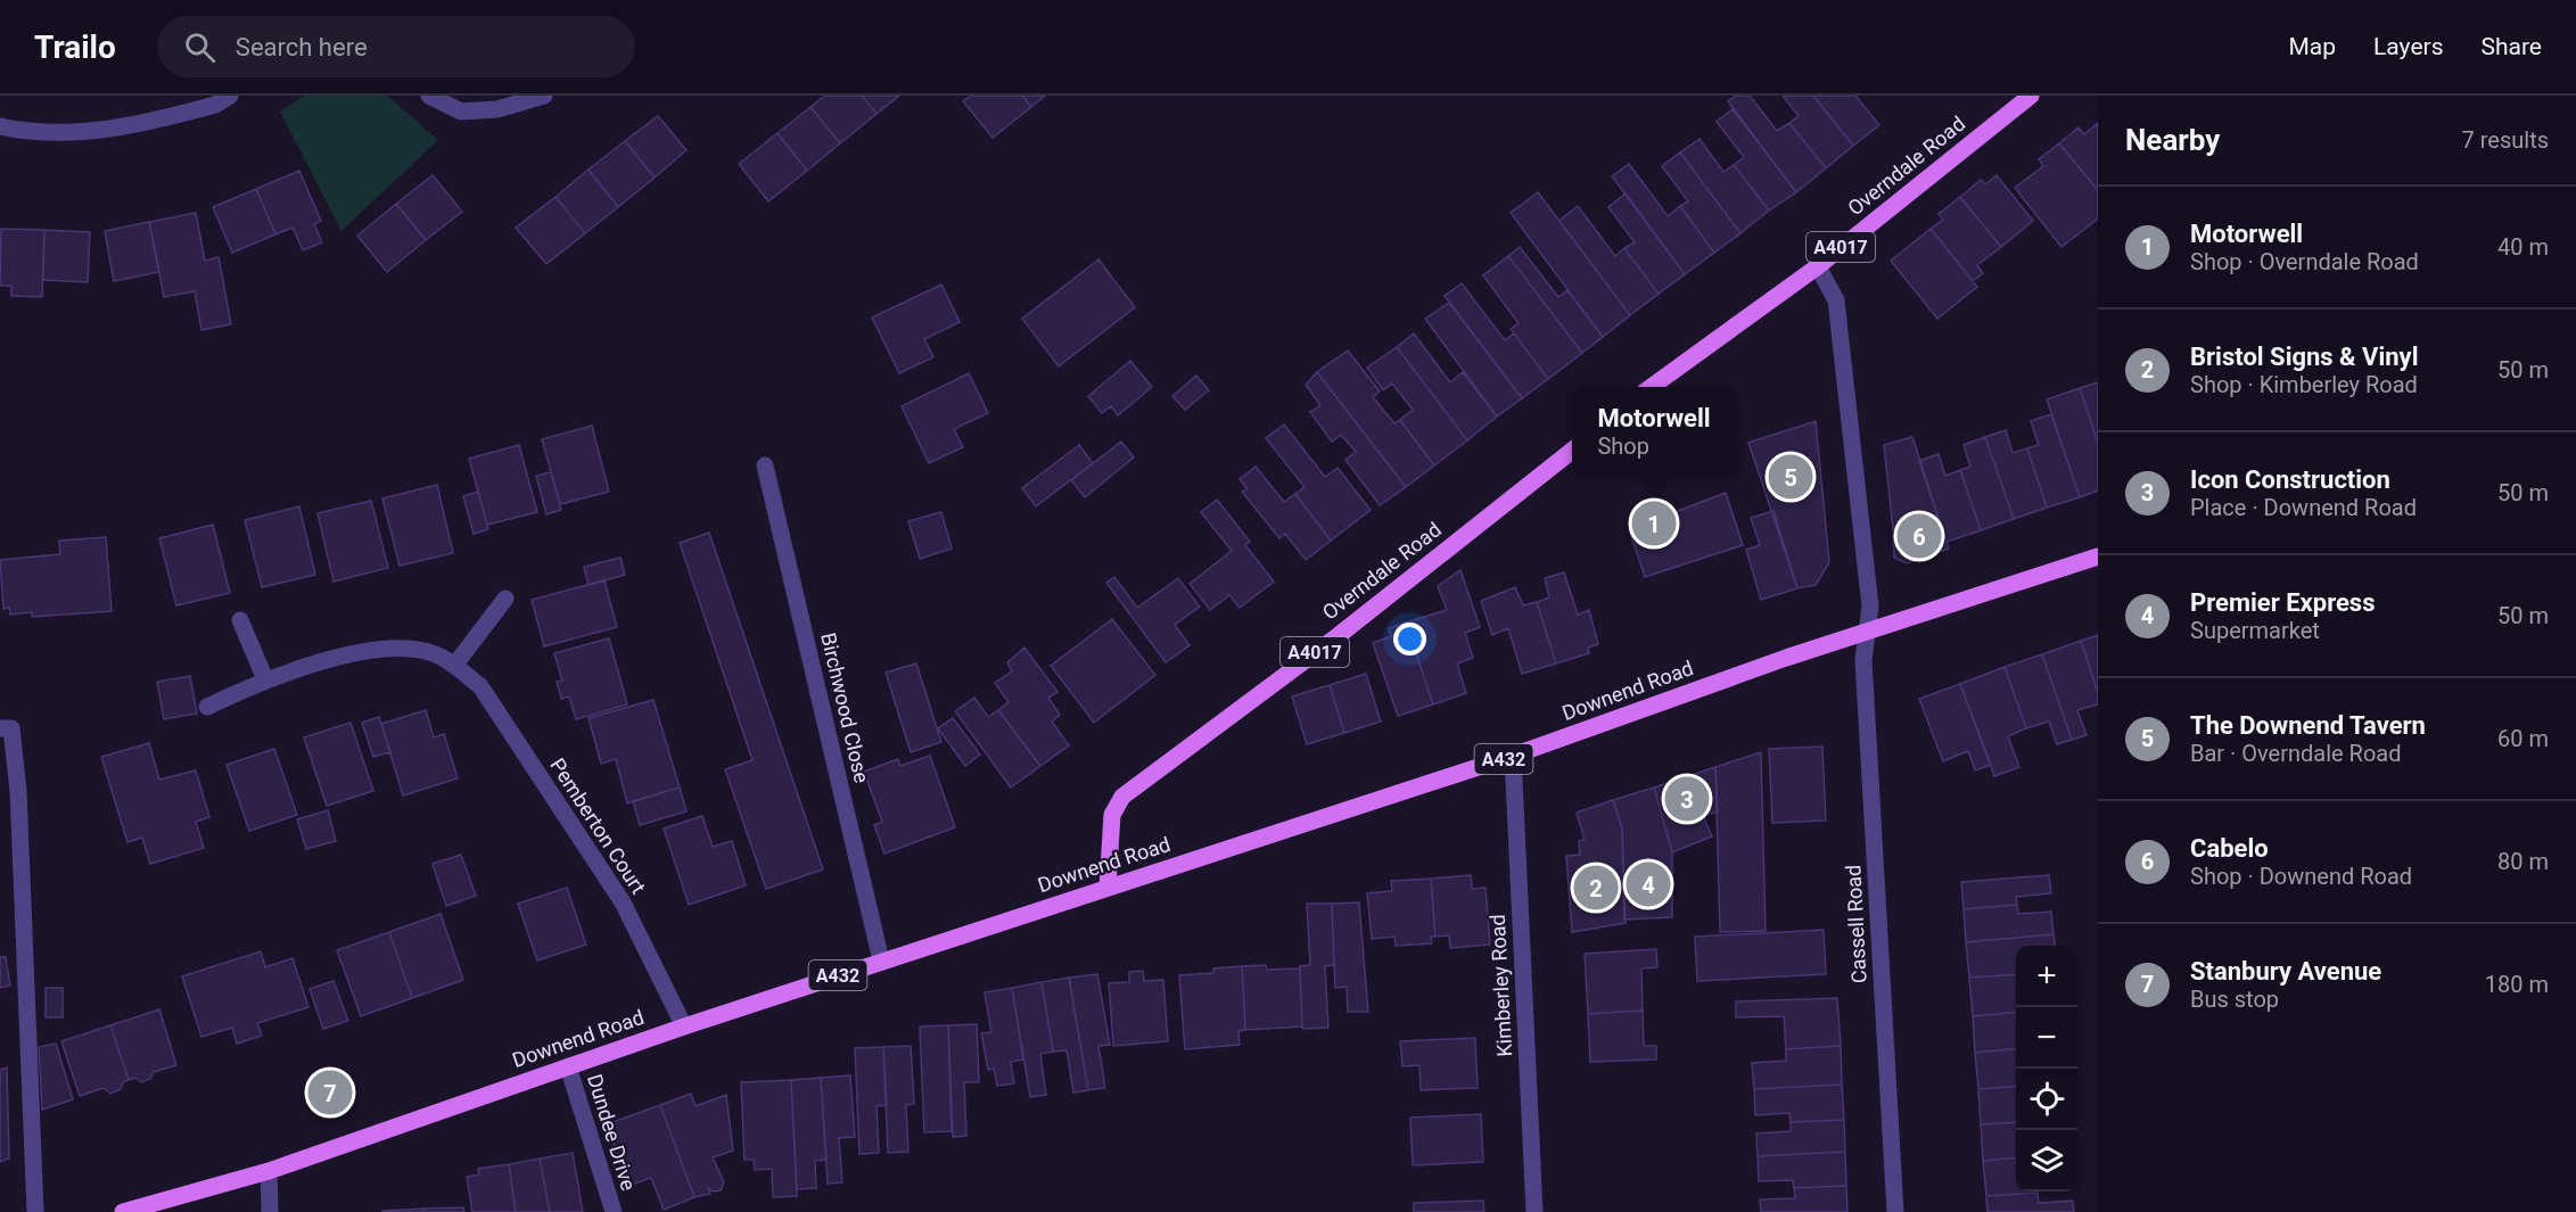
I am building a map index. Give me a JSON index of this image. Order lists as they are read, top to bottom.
{
  "streets": {
    "main road": [
      "Overndale Road",
      "A4017",
      "Downend Road",
      "A432"
    ],
    "street": [
      "Birchwood Close",
      "Pemberton Court",
      "Cassell Road",
      "Kimberley Road",
      "Dundee Drive"
    ]
  },
  "crossings": [
    ["Overndale Road", "Downend Road"],
    ["Overndale Road", "Cassell Road"],
    ["Downend Road", "Birchwood Close"],
    ["Downend Road", "Pemberton Court"],
    ["Downend Road", "Cassell Road"],
    ["Downend Road", "Kimberley Road"],
    ["Downend Road", "Dundee Drive"]
  ],
  "page": {
    "header": "Trailo",
    "search": "Search here",
    "nav": ["Map", "Layers", "Share"],
    "heading": ["Nearby", "7 results"],
    "list": [
      {
        "mark": "1",
        "name": "Motorwell",
        "note": "Shop · Overndale Road",
        "value": "40 m"
      },
      {
        "mark": "2",
        "name": "Bristol Signs & Vinyl",
        "note": "Shop · Kimberley Road",
        "value": "50 m"
      },
      {
        "mark": "3",
        "name": "Icon Construction",
        "note": "Place · Downend Road",
        "value": "50 m"
      },
      {
        "mark": "4",
        "name": "Premier Express",
        "note": "Supermarket",
        "value": "50 m"
      },
      {
        "mark": "5",
        "name": "The Downend Tavern",
        "note": "Bar · Overndale Road",
        "value": "60 m"
      },
      {
        "mark": "6",
        "name": "Cabelo",
        "note": "Shop · Downend Road",
        "value": "80 m"
      },
      {
        "mark": "7",
        "name": "Stanbury Avenue",
        "note": "Bus stop",
        "value": "180 m"
      }
    ],
    "popup": ["Motorwell", "Shop"],
    "pins": [
      "5",
      "1",
      "6",
      "3",
      "4",
      "2",
      "7"
    ],
    "map_buttons": ["+", "−"]
  }
}
